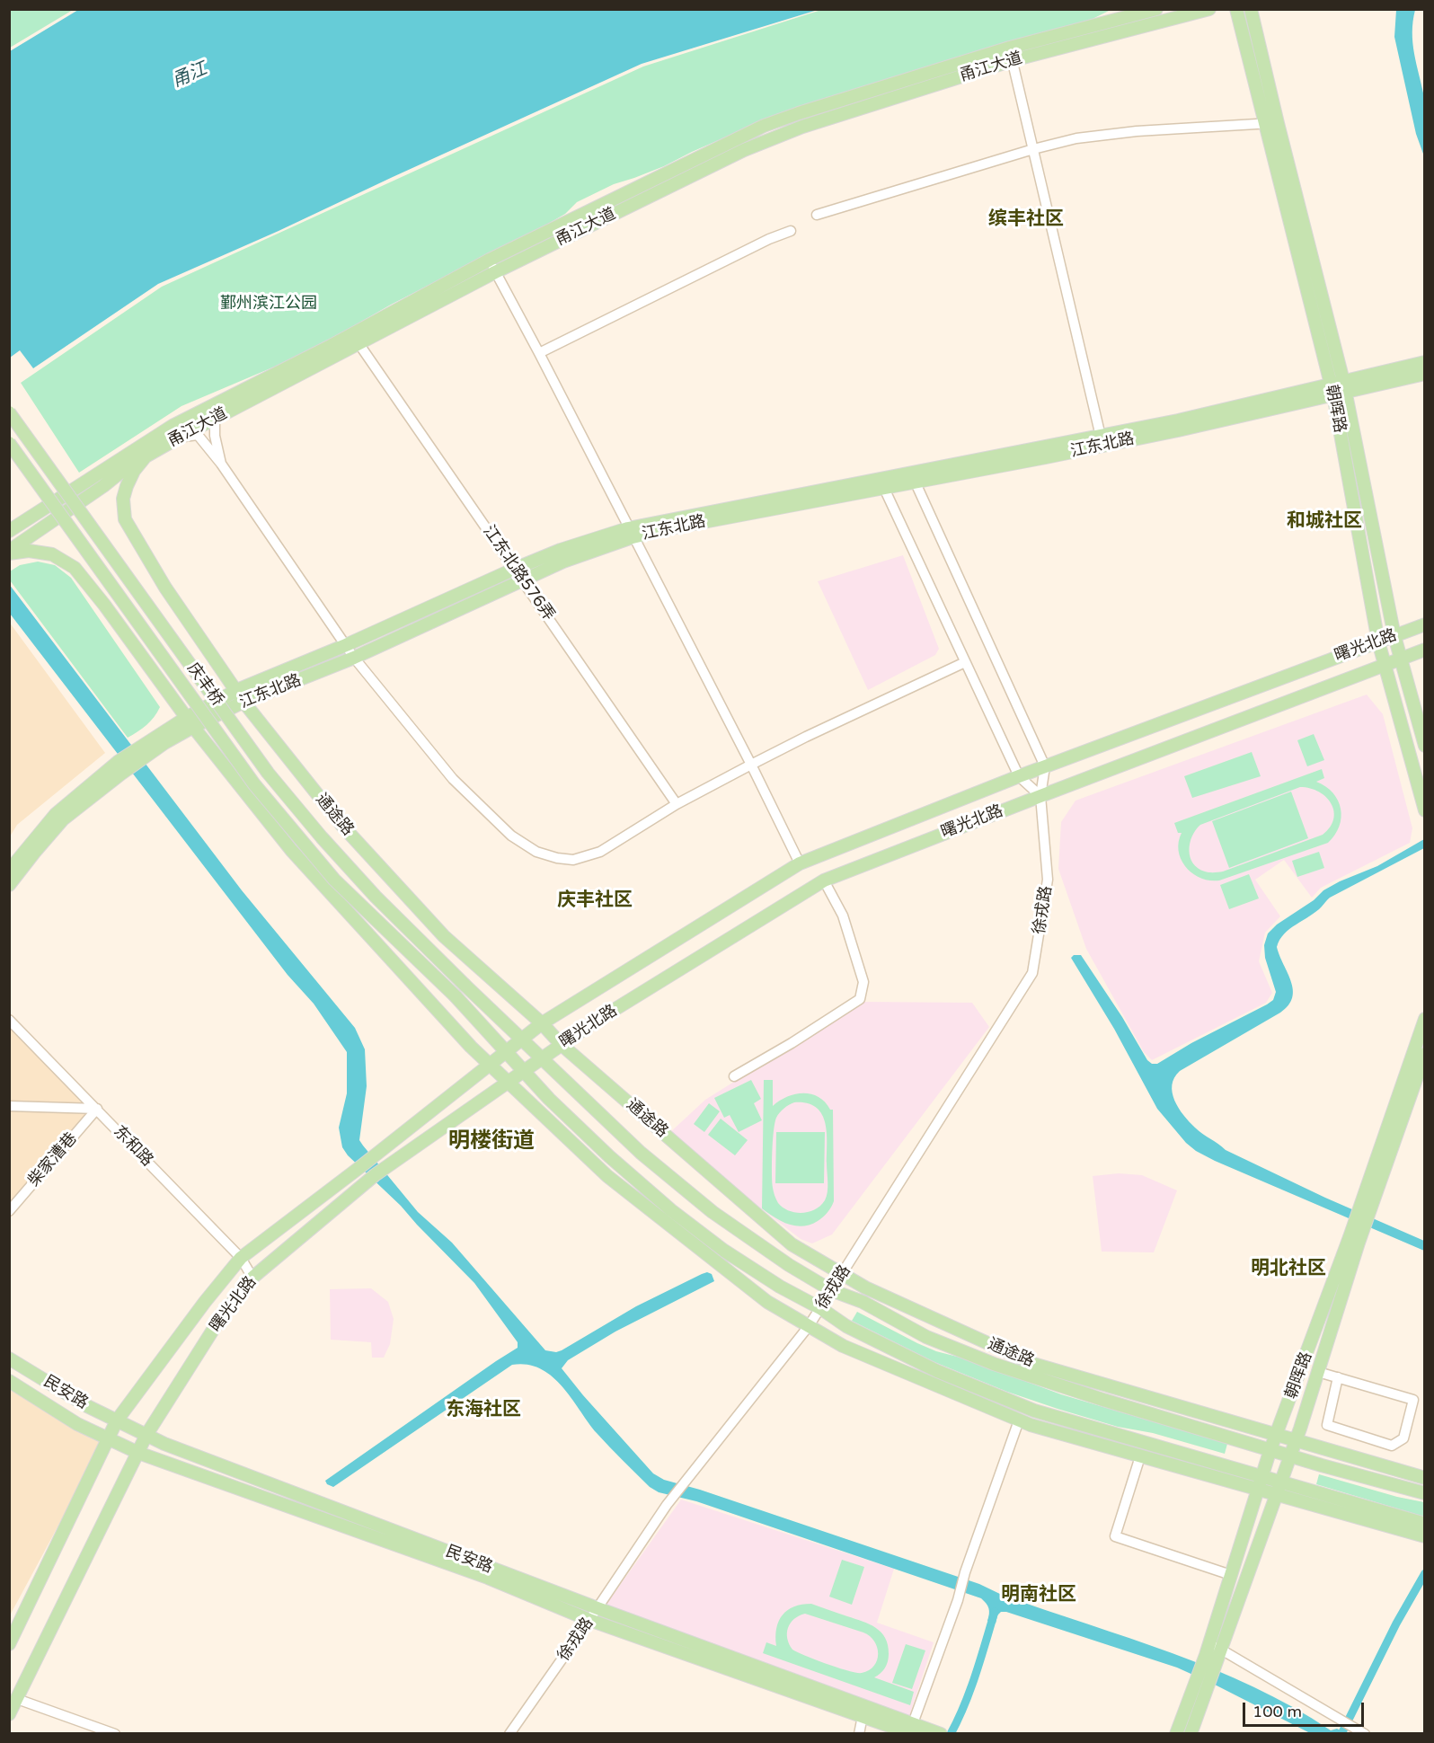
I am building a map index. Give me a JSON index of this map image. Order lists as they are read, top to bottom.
{
  "streets": {
    "main road": [
      "甬江大道",
      "朝晖路",
      "江东北路",
      "曙光北路",
      "庆丰桥",
      "通途路",
      "民安路"
    ],
    "street": [
      "江东北路576弄",
      "徐戎路",
      "东和路",
      "柴家漕巷"
    ]
  },
  "crossings": [
    ["甬江大道", "江东北路576弄"],
    ["甬江大道", "通途路"],
    ["朝晖路", "江东北路"],
    ["朝晖路", "曙光北路"],
    ["朝晖路", "通途路"],
    ["江东北路", "江东北路576弄"],
    ["江东北路", "通途路"],
    ["曙光北路", "庆丰桥"],
    ["曙光北路", "通途路"],
    ["曙光北路", "徐戎路"],
    ["曙光北路", "东和路"],
    ["曙光北路", "民安路"],
    ["庆丰桥", "通途路"],
    ["通途路", "徐戎路"],
    ["徐戎路", "民安路"],
    ["东和路", "柴家漕巷"]
  ],
  "districts": [
    "缤丰社区",
    "和城社区",
    "庆丰社区",
    "明楼街道",
    "明北社区",
    "东海社区",
    "明南社区"
  ],
  "water": ["甬江"],
  "parks": ["鄞州滨江公园"],
  "scale_bar": "100 m"
}
